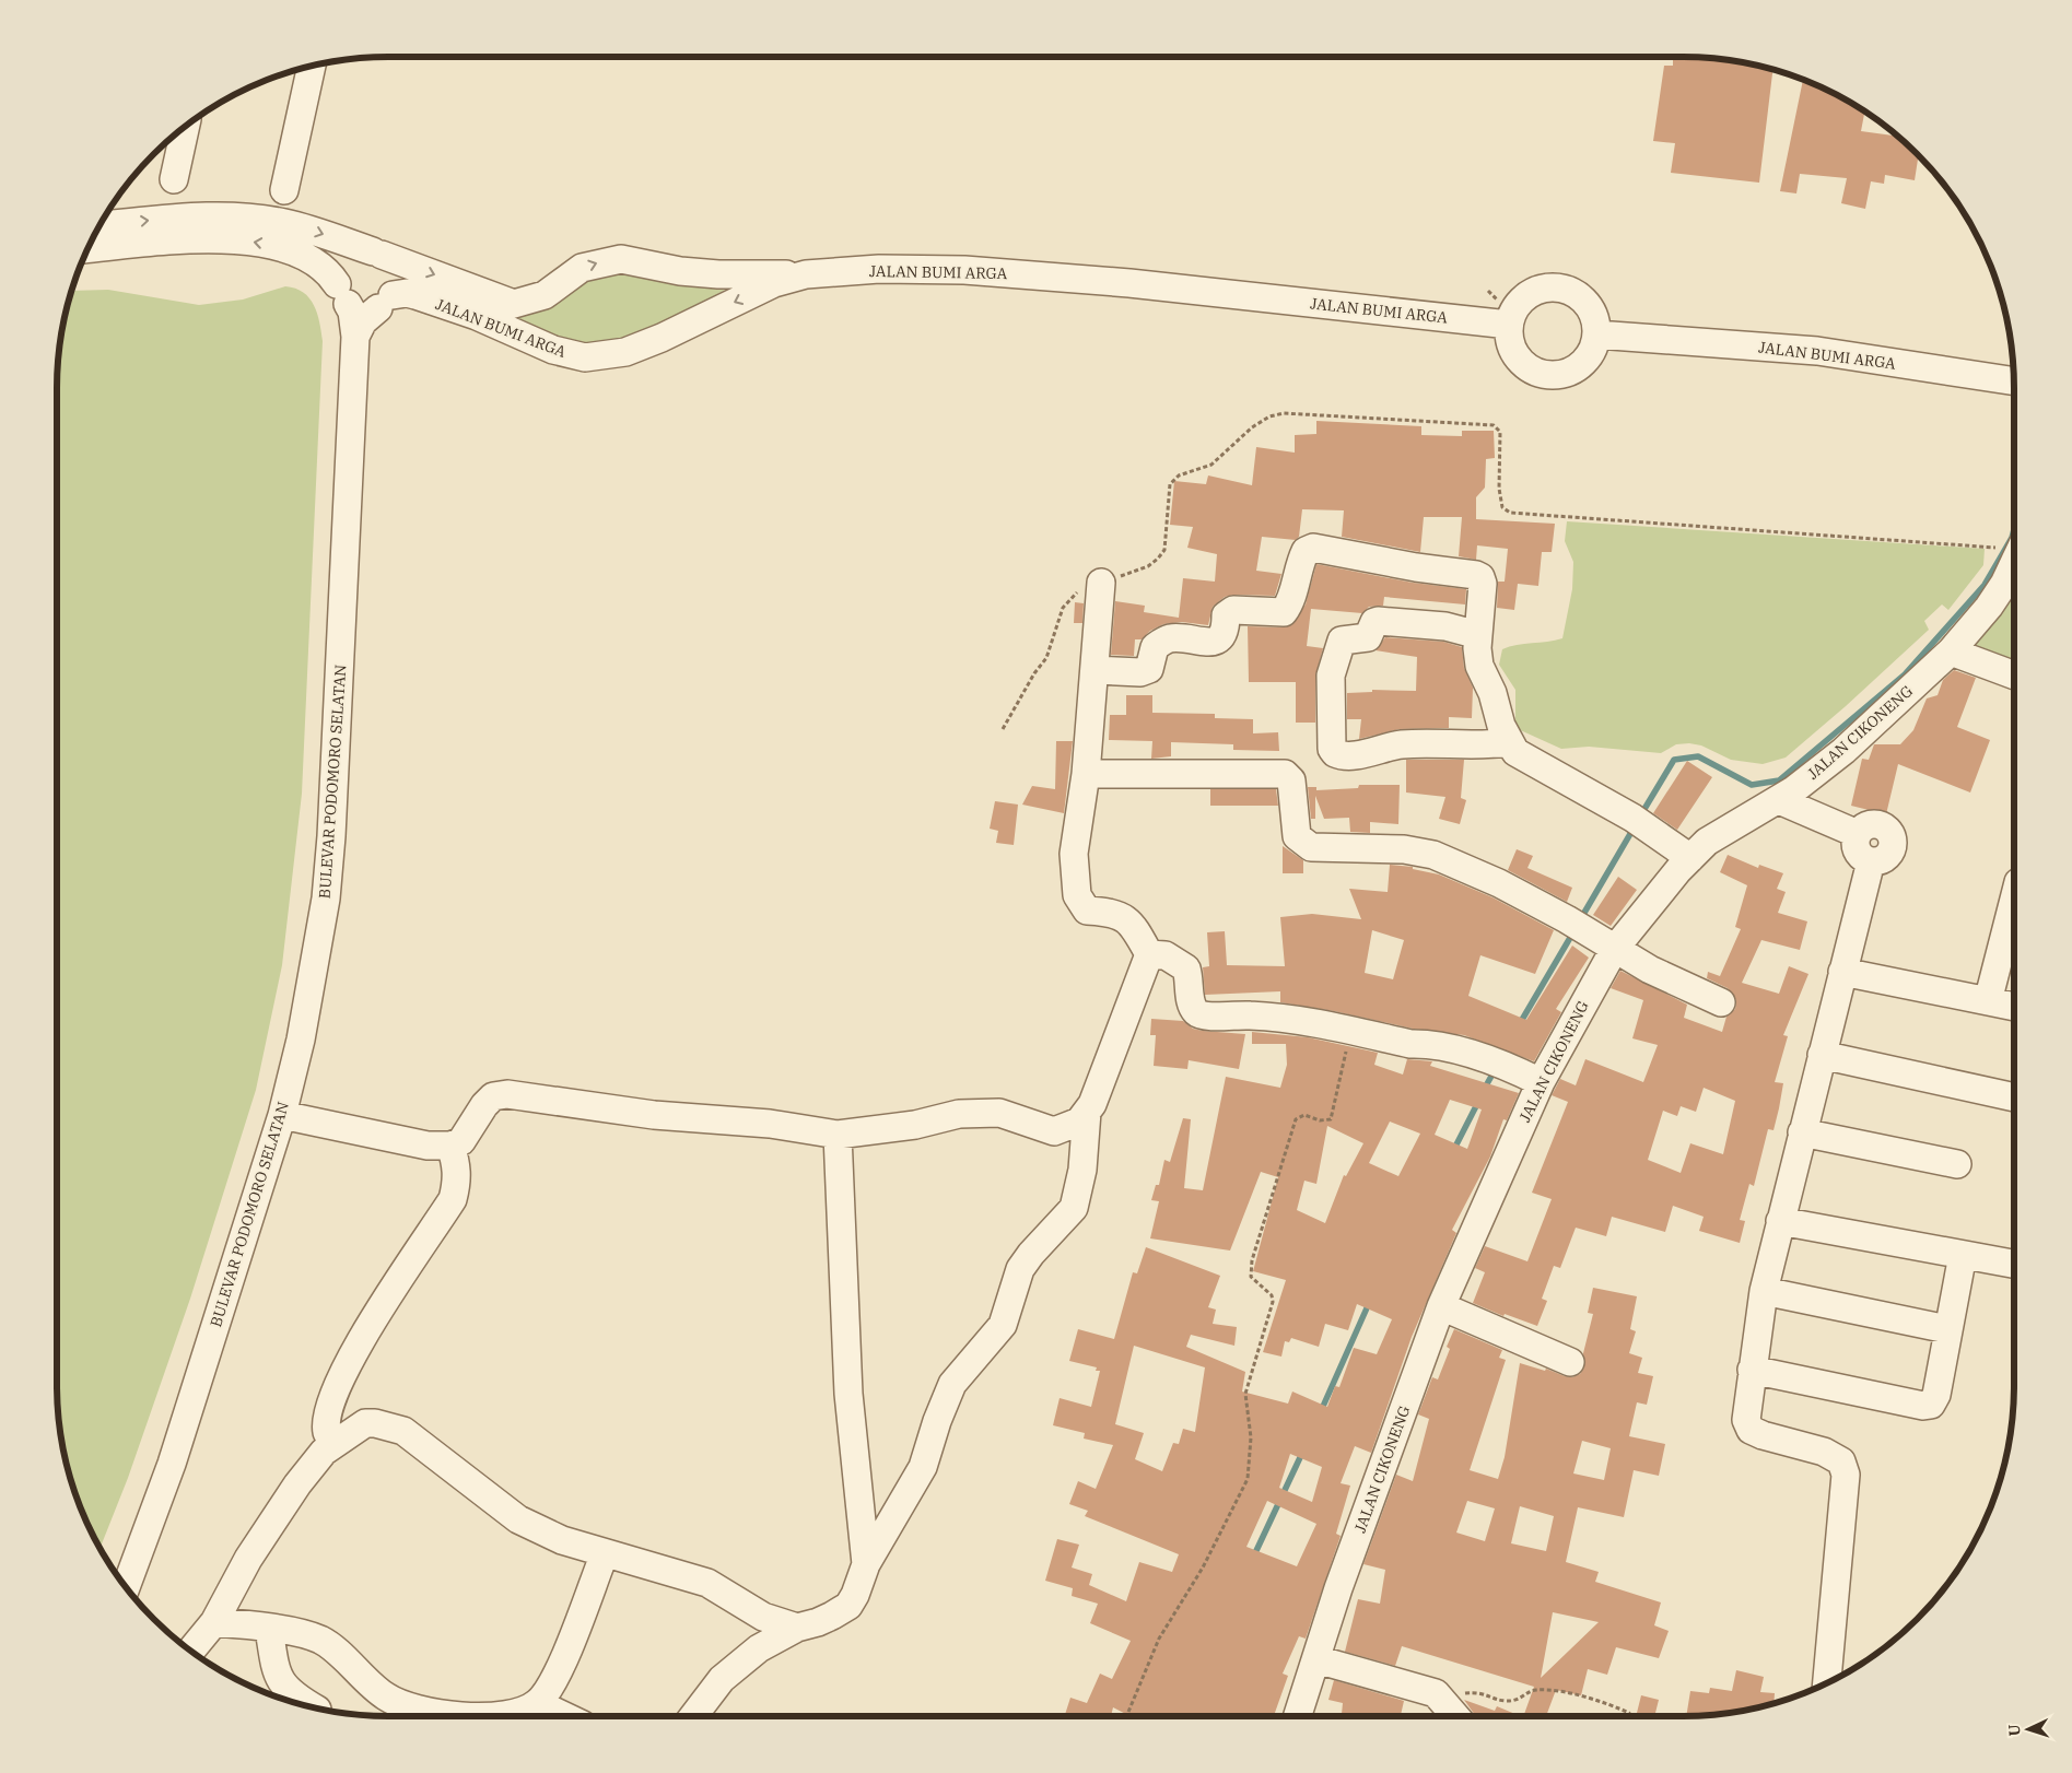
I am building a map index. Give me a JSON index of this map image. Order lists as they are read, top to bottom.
{
  "streets": {
    "street": ["JALAN BUMI ARGA", "JALAN CIKONENG", "BULEVAR PODOMORO SELATAN"]
  },
  "crossings": [
    ["JALAN BUMI ARGA", "BULEVAR PODOMORO SELATAN"]
  ],
  "north": "left"
}
